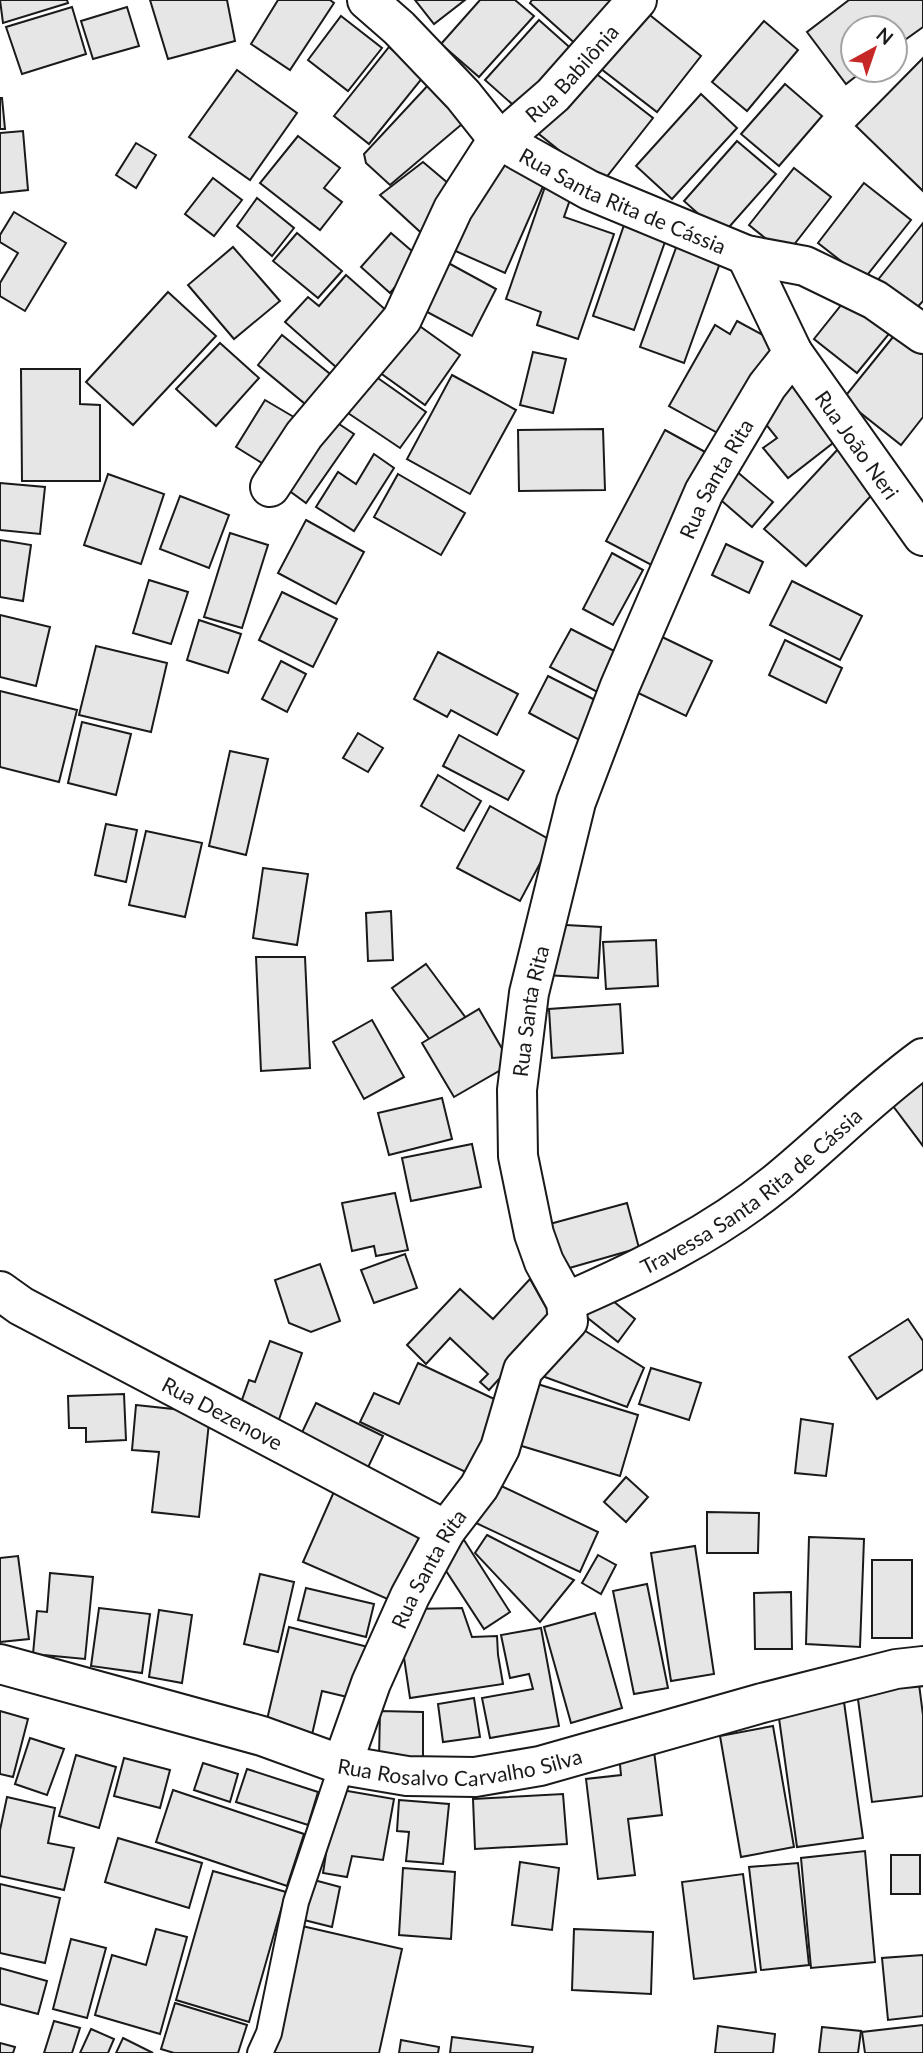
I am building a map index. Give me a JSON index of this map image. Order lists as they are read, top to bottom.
{
  "streets": {
    "street": [
      "Rua Babilônia",
      "Rua Santa Rita de Cássia",
      "Rua João Neri",
      "Rua Santa Rita",
      "Travessa Santa Rita de Cássia",
      "Rua Dezenove",
      "Rua Rosalvo Carvalho Silva"
    ]
  },
  "crossings": [
    ["Rua Babilônia", "Rua Santa Rita de Cássia"],
    ["Rua João Neri", "Rua Santa Rita"],
    ["Rua Santa Rita", "Travessa Santa Rita de Cássia"],
    ["Rua Santa Rita", "Rua Dezenove"],
    ["Rua Santa Rita", "Rua Rosalvo Carvalho Silva"]
  ],
  "north": "top right"
}
